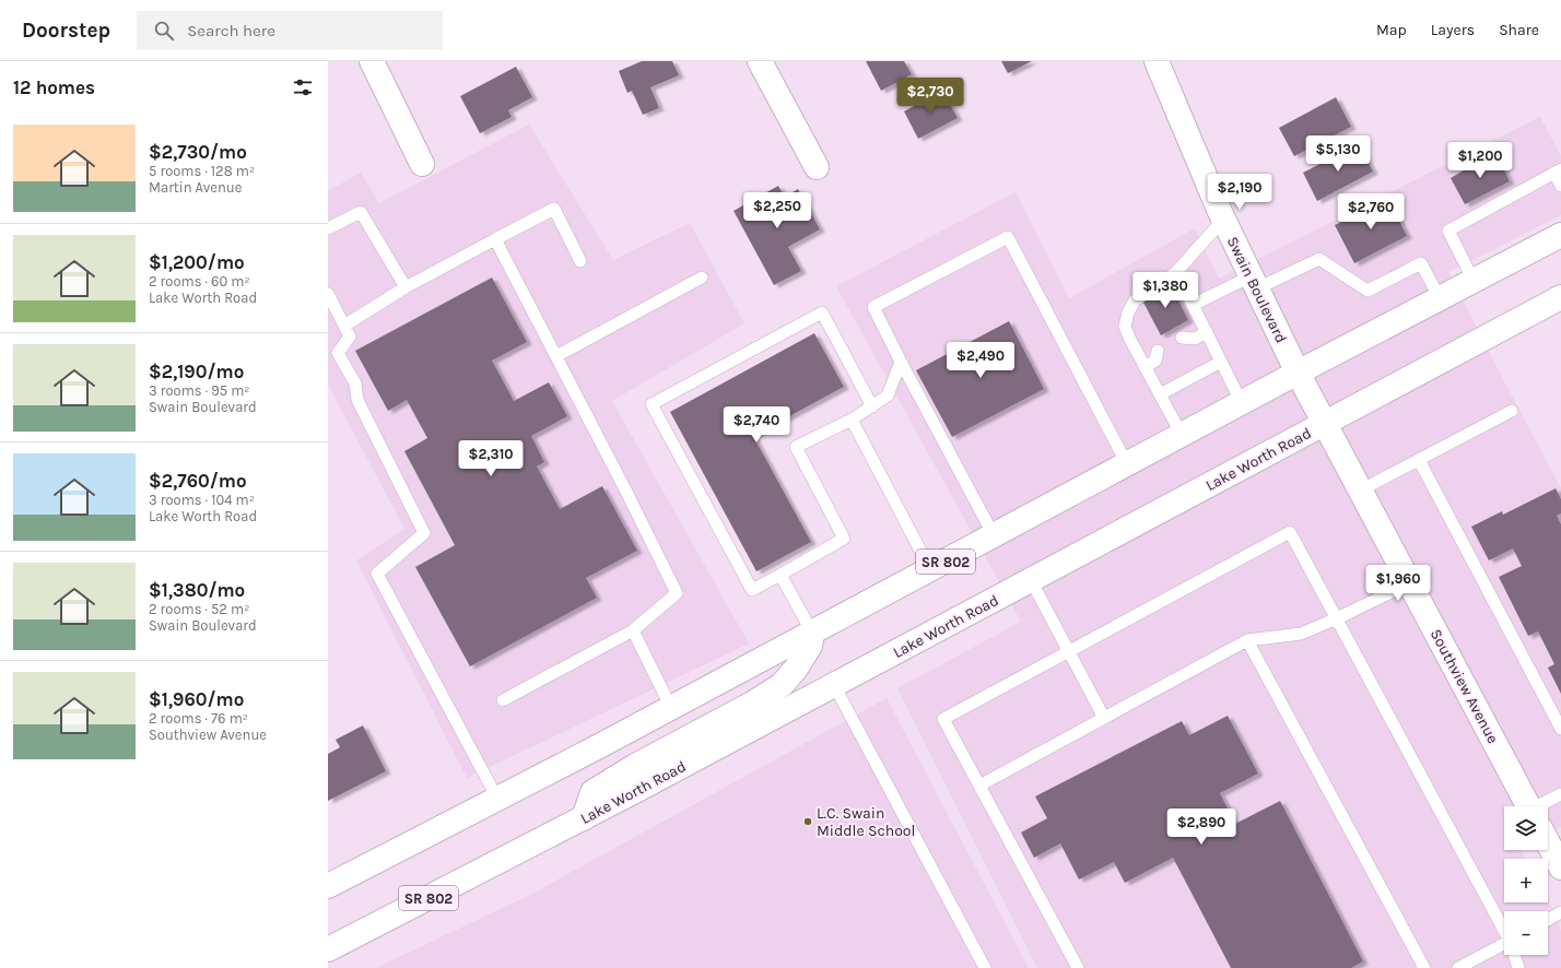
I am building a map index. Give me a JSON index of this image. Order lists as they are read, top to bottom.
{
  "streets": {
    "main road": [
      "Swain Boulevard",
      "Lake Worth Road",
      "SR 802",
      "Southview Avenue"
    ]
  },
  "crossings": [
    ["Swain Boulevard", "SR 802"],
    ["Swain Boulevard", "Southview Avenue"],
    ["Lake Worth Road", "Southview Avenue"],
    ["SR 802", "Southview Avenue"]
  ],
  "places": ["L.C. Swain Middle School"],
  "page": {
    "header": "Doorstep",
    "search": "Search here",
    "nav": ["Map", "Layers", "Share"],
    "heading": "12 homes",
    "price": [
      "$2,730",
      "$5,130",
      "$1,200",
      "$2,190",
      "$2,250",
      "$2,760",
      "$1,380",
      "$2,490",
      "$2,740",
      "$2,310",
      "$1,960",
      "$2,890"
    ],
    "list": [
      {
        "name": "$2,730/mo",
        "note": "5 rooms · 128 m² · Martin Avenue"
      },
      {
        "name": "$1,200/mo",
        "note": "2 rooms · 60 m² · Lake Worth Road"
      },
      {
        "name": "$2,190/mo",
        "note": "3 rooms · 95 m² · Swain Boulevard"
      },
      {
        "name": "$2,760/mo",
        "note": "3 rooms · 104 m² · Lake Worth Road"
      },
      {
        "name": "$1,380/mo",
        "note": "2 rooms · 52 m² · Swain Boulevard"
      },
      {
        "name": "$1,960/mo",
        "note": "2 rooms · 76 m² · Southview Avenue"
      }
    ],
    "map_buttons": ["+", "−"]
  }
}
